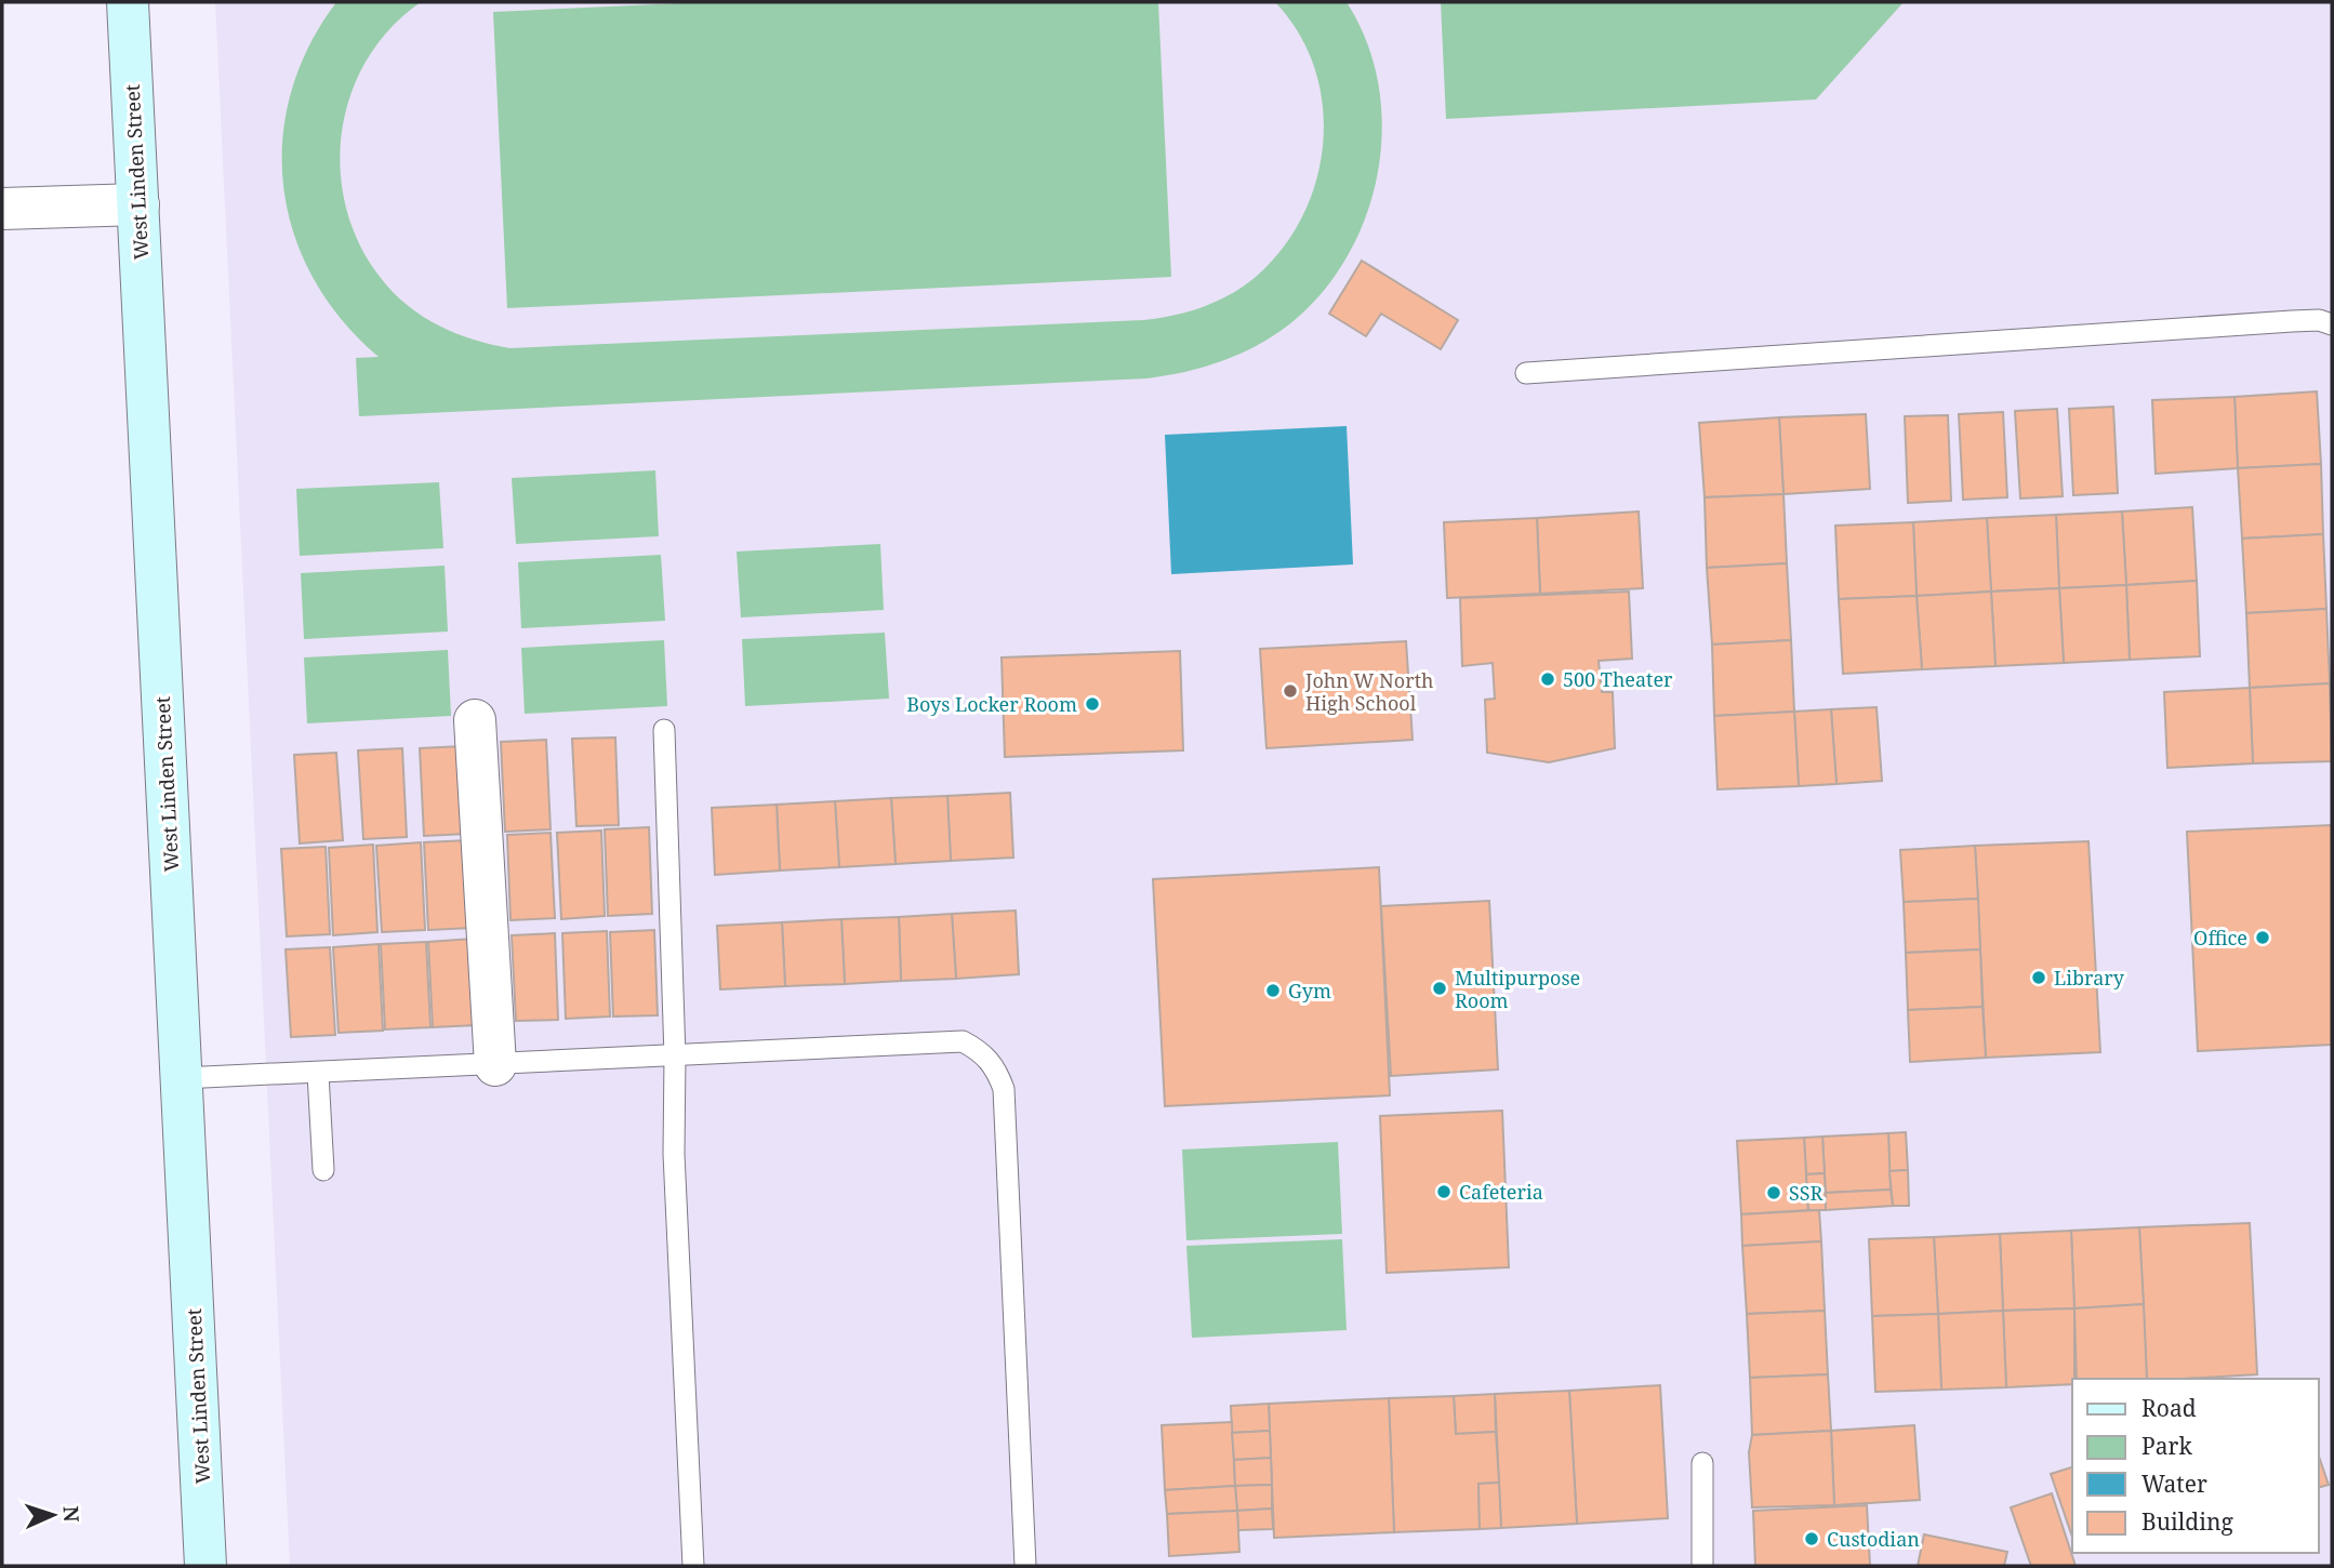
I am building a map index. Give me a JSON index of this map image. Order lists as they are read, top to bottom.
{
  "streets": {
    "main road": ["West Linden Street"]
  },
  "places": [
    "500 Theater",
    "John W North High School",
    "Boys Locker Room",
    "Office",
    "Library",
    "Multipurpose Room",
    "Gym",
    "Cafeteria",
    "SSR",
    "Custodian"
  ],
  "legend": [
    "Road",
    "Park",
    "Water",
    "Building"
  ],
  "north": "right"
}
